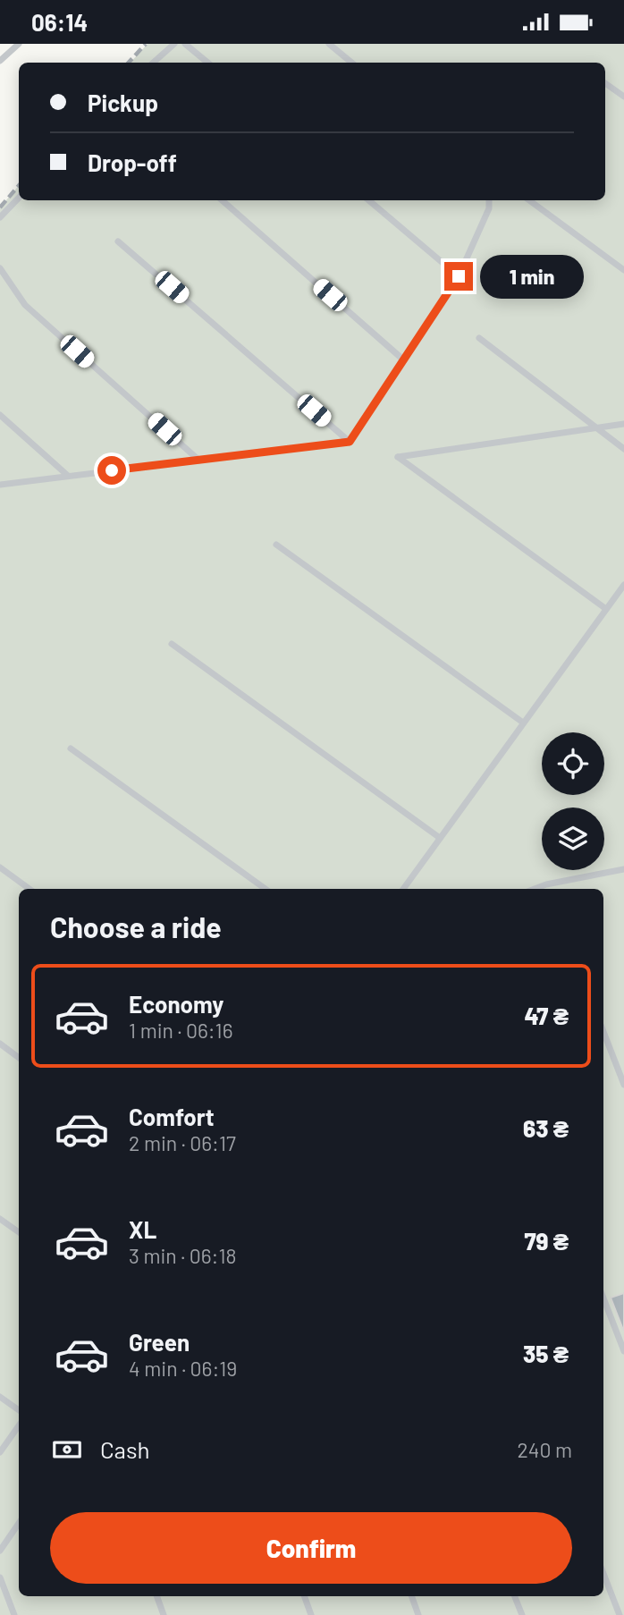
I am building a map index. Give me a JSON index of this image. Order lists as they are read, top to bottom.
{
  "page": {
    "status": "06:14",
    "banner": ["Pickup", "Drop-off"],
    "bubble": "1 min",
    "heading": "Choose a ride",
    "list": [
      {
        "name": "Economy",
        "note": "1 min · 06:16",
        "value": "47 ₴"
      },
      {
        "name": "Comfort",
        "note": "2 min · 06:17",
        "value": "63 ₴"
      },
      {
        "name": "XL",
        "note": "3 min · 06:18",
        "value": "79 ₴"
      },
      {
        "name": "Green",
        "note": "4 min · 06:19",
        "value": "35 ₴"
      }
    ],
    "pay": ["Cash", "240 m"],
    "buttons": "Confirm"
  }
}
